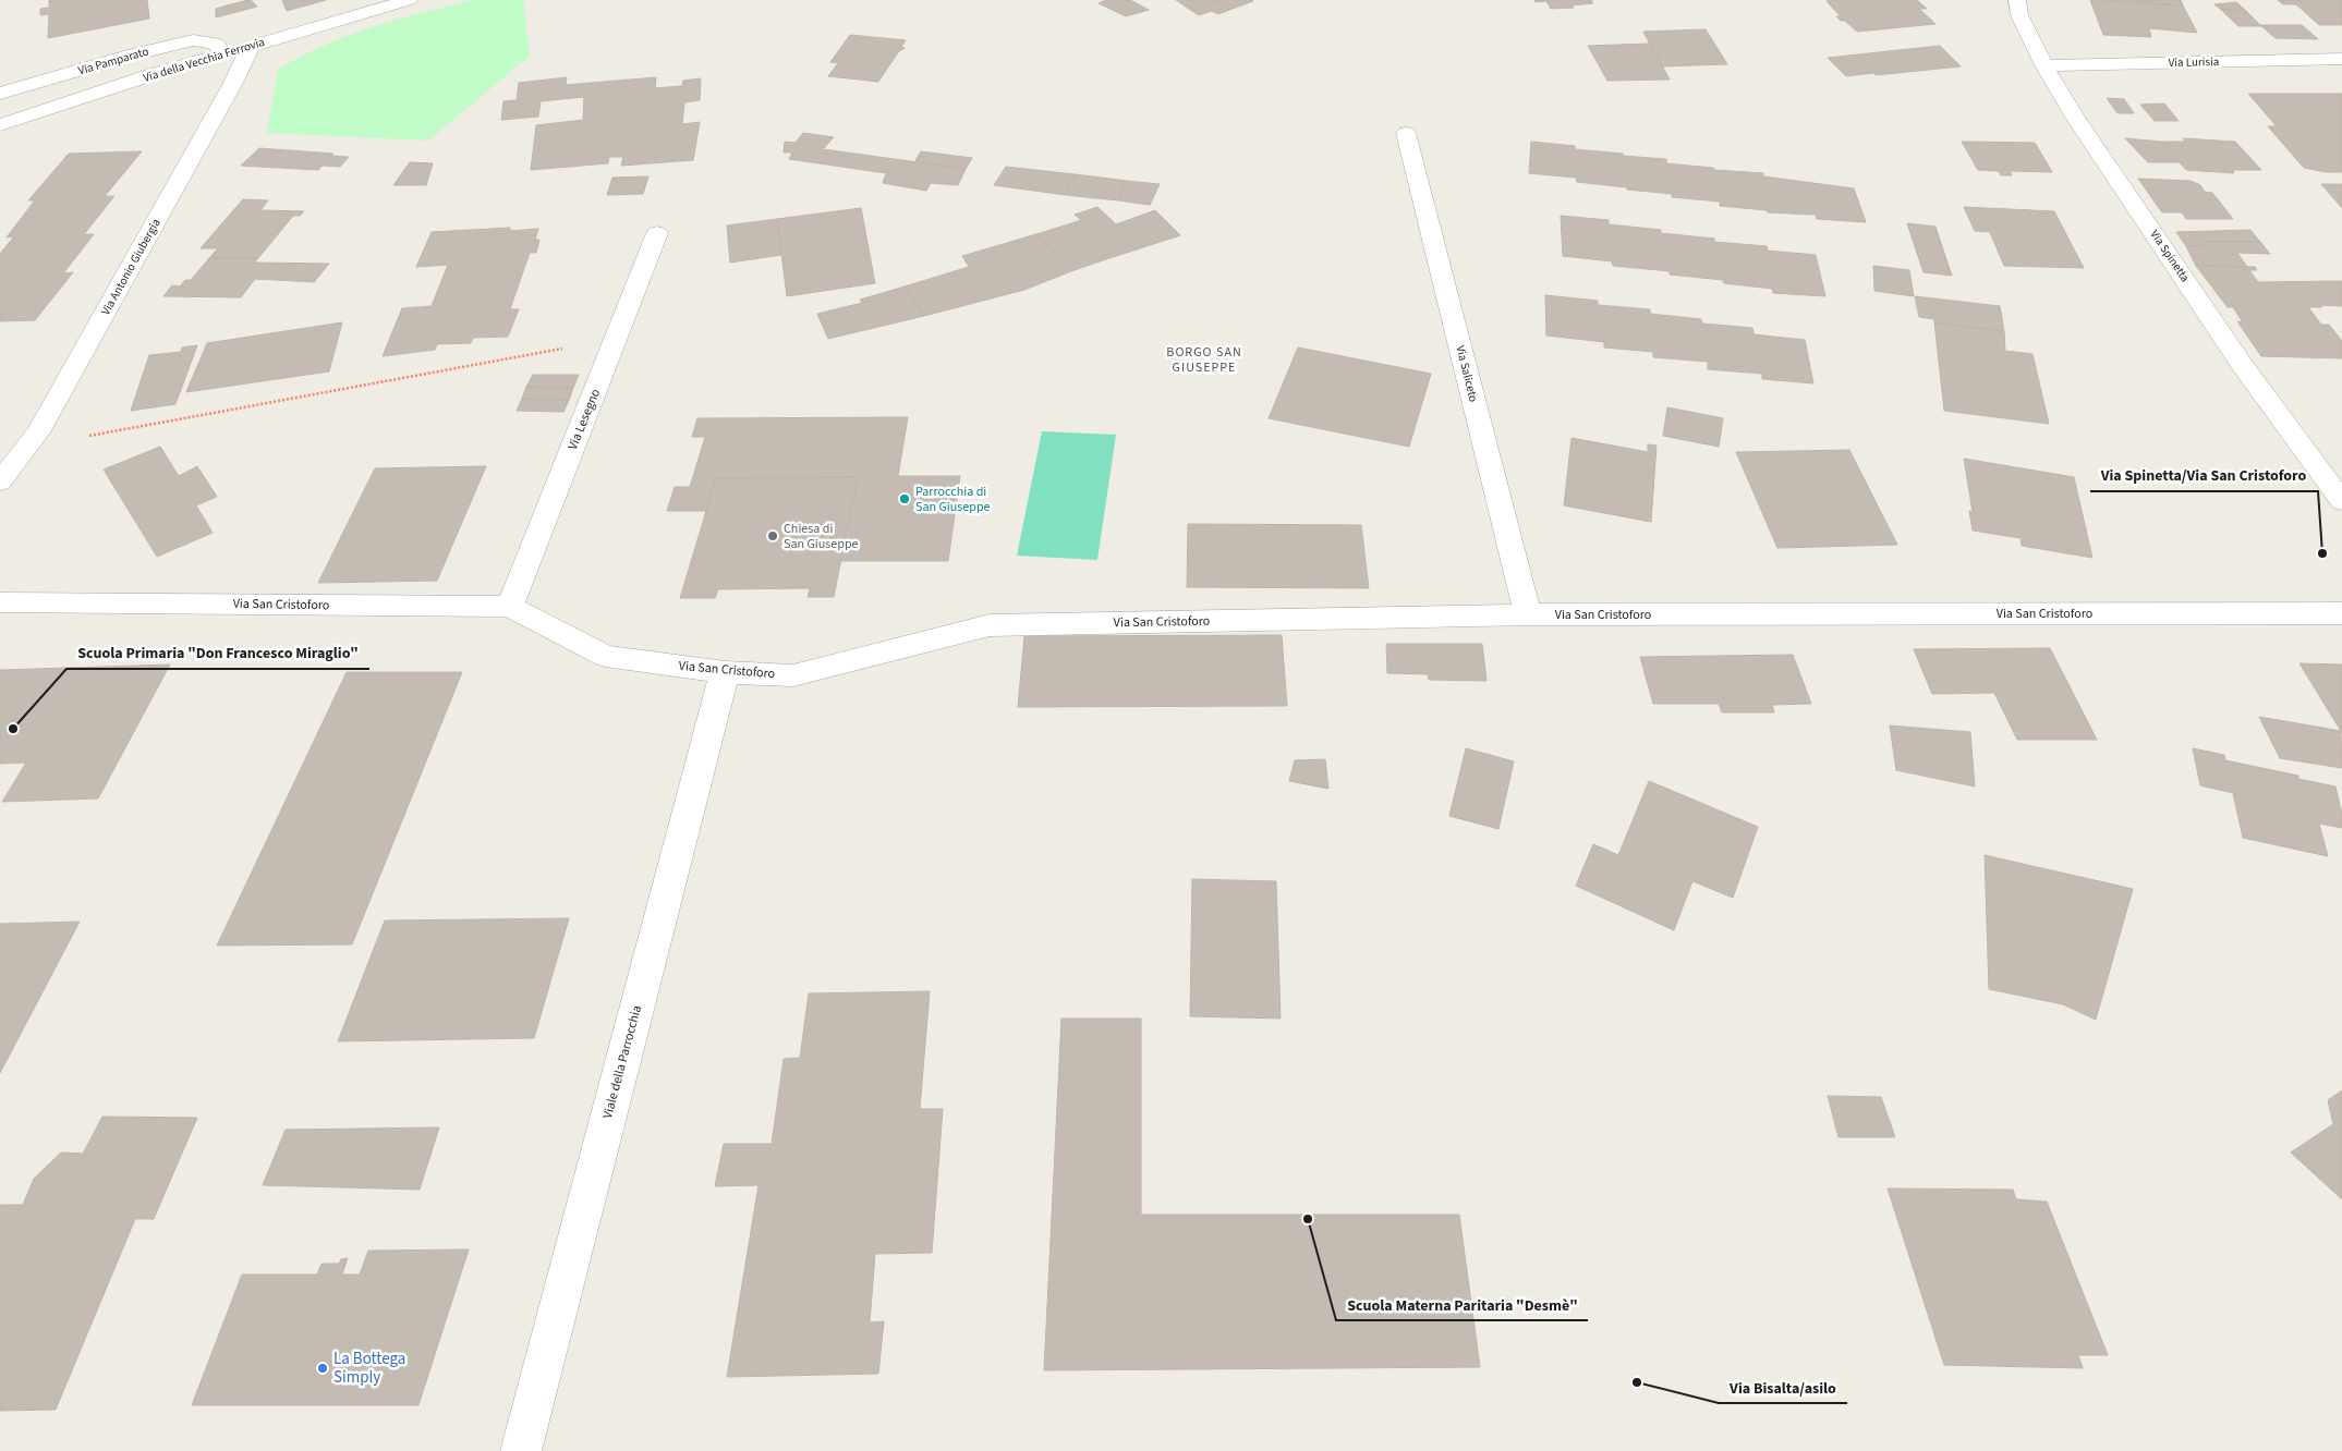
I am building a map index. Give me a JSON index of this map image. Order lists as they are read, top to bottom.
{
  "streets": {
    "street": [
      "Via della Vecchia Ferrovia",
      "Via Pamparato",
      "Via Lurisia",
      "Via Spinetta",
      "Via Antonio Giubergia",
      "Via Saliceto",
      "Via Lesegno",
      "Via San Cristoforo",
      "Viale della Parrocchia"
    ]
  },
  "crossings": [
    ["Via della Vecchia Ferrovia", "Via Pamparato"],
    ["Via della Vecchia Ferrovia", "Via Antonio Giubergia"],
    ["Via Lurisia", "Via Spinetta"],
    ["Via Saliceto", "Via San Cristoforo"],
    ["Via Lesegno", "Via San Cristoforo"],
    ["Via San Cristoforo", "Viale della Parrocchia"]
  ],
  "districts": ["BORGO SAN GIUSEPPE"],
  "places": [
    "Parrocchia di San Giuseppe",
    "Chiesa di San Giuseppe",
    "Via Spinetta/Via San Cristoforo",
    "Scuola Primaria \"Don Francesco Miraglio\"",
    "Scuola Materna Paritaria \"Desmè\"",
    "La Bottega Simply",
    "Via Bisalta/asilo"
  ]
}
